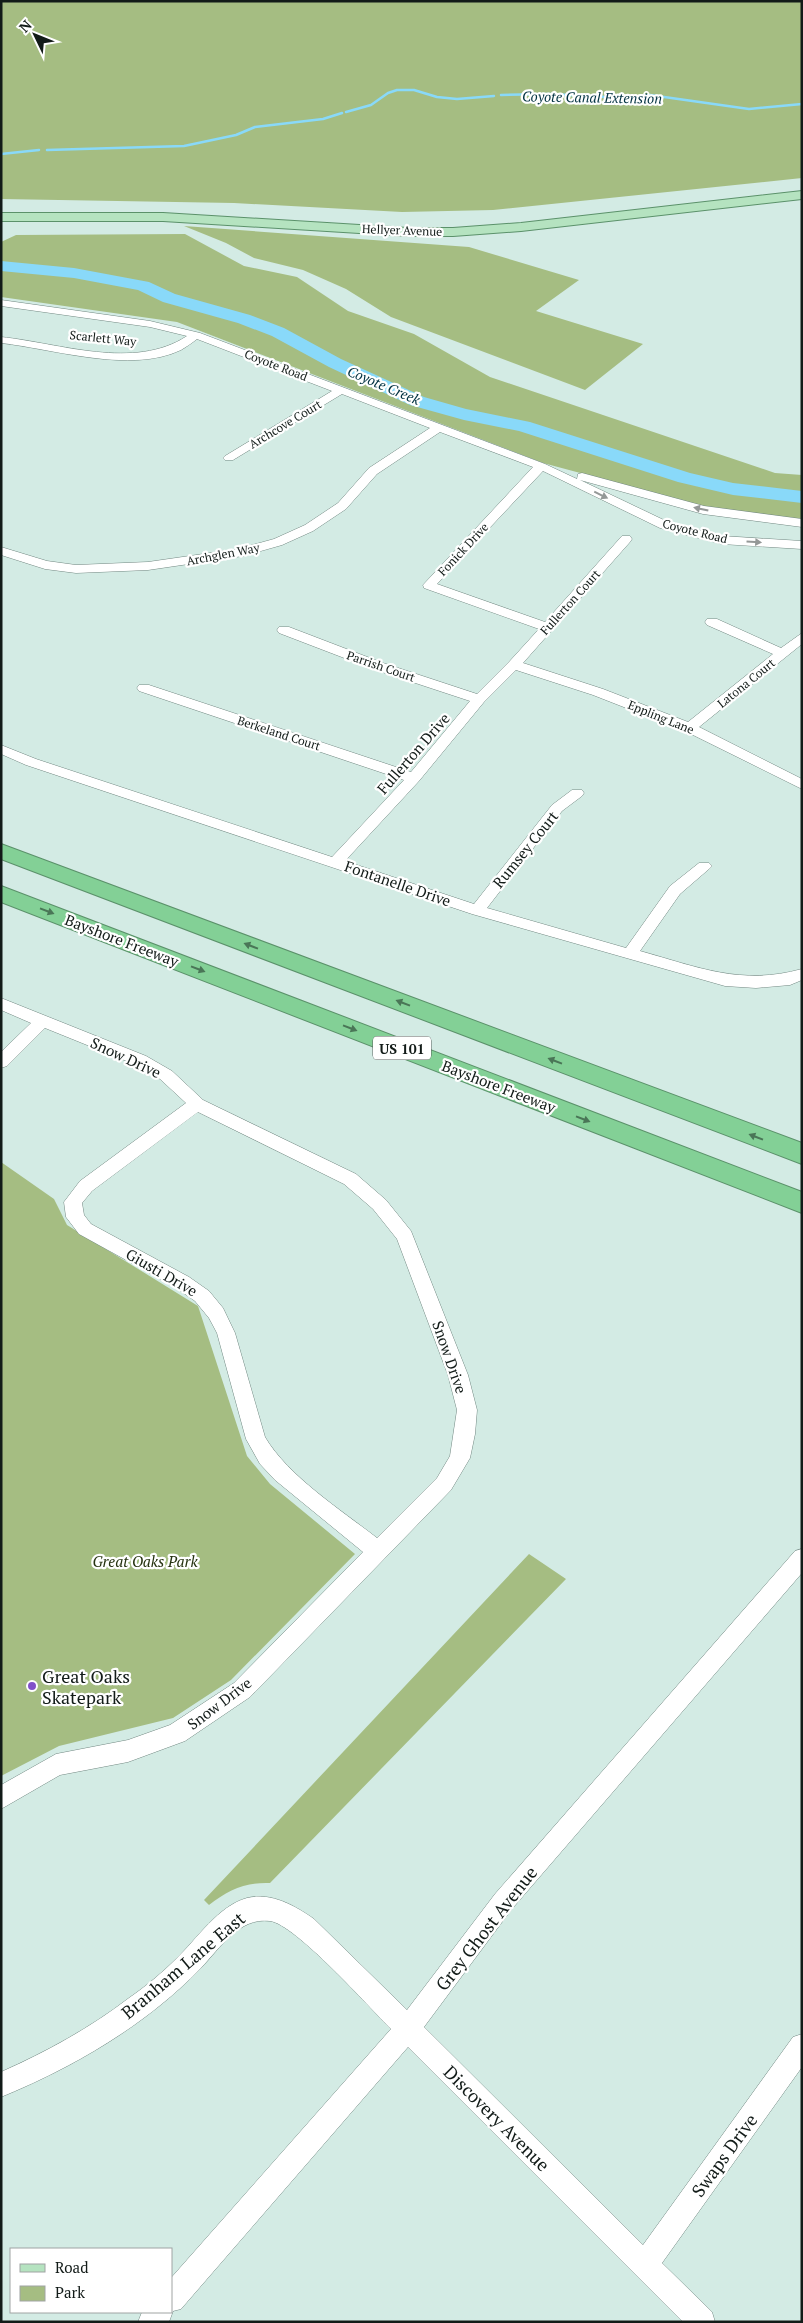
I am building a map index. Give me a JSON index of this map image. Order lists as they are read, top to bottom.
{
  "streets": {
    "highway": ["Bayshore Freeway", "US 101"],
    "main road": ["Hellyer Avenue"],
    "street": [
      "Scarlett Way",
      "Coyote Road",
      "Archcove Court",
      "Fonick Drive",
      "Archglen Way",
      "Fullerton Court",
      "Parrish Court",
      "Latona Court",
      "Eppling Lane",
      "Berkeland Court",
      "Fullerton Drive",
      "Rumsey Court",
      "Fontanelle Drive",
      "Snow Drive",
      "Giusti Drive",
      "Grey Ghost Avenue",
      "Branham Lane East",
      "Discovery Avenue",
      "Swaps Drive"
    ]
  },
  "crossings": [
    ["Scarlett Way", "Coyote Road"],
    ["Coyote Road", "Archcove Court"],
    ["Coyote Road", "Fonick Drive"],
    ["Coyote Road", "Archglen Way"],
    ["Fonick Drive", "Fullerton Court"],
    ["Fullerton Court", "Eppling Lane"],
    ["Fullerton Court", "Fullerton Drive"],
    ["Parrish Court", "Fullerton Drive"],
    ["Latona Court", "Eppling Lane"],
    ["Eppling Lane", "Fullerton Drive"],
    ["Berkeland Court", "Fullerton Drive"],
    ["Fullerton Drive", "Fontanelle Drive"],
    ["Rumsey Court", "Fontanelle Drive"],
    ["Snow Drive", "Giusti Drive"],
    ["Grey Ghost Avenue", "Discovery Avenue"],
    ["Branham Lane East", "Discovery Avenue"],
    ["Discovery Avenue", "Swaps Drive"]
  ],
  "water": ["Coyote Canal Extension", "Coyote Creek"],
  "parks": ["Great Oaks Park"],
  "places": ["Great Oaks Skatepark"],
  "legend": ["Road", "Park"],
  "north": "top left"
}
